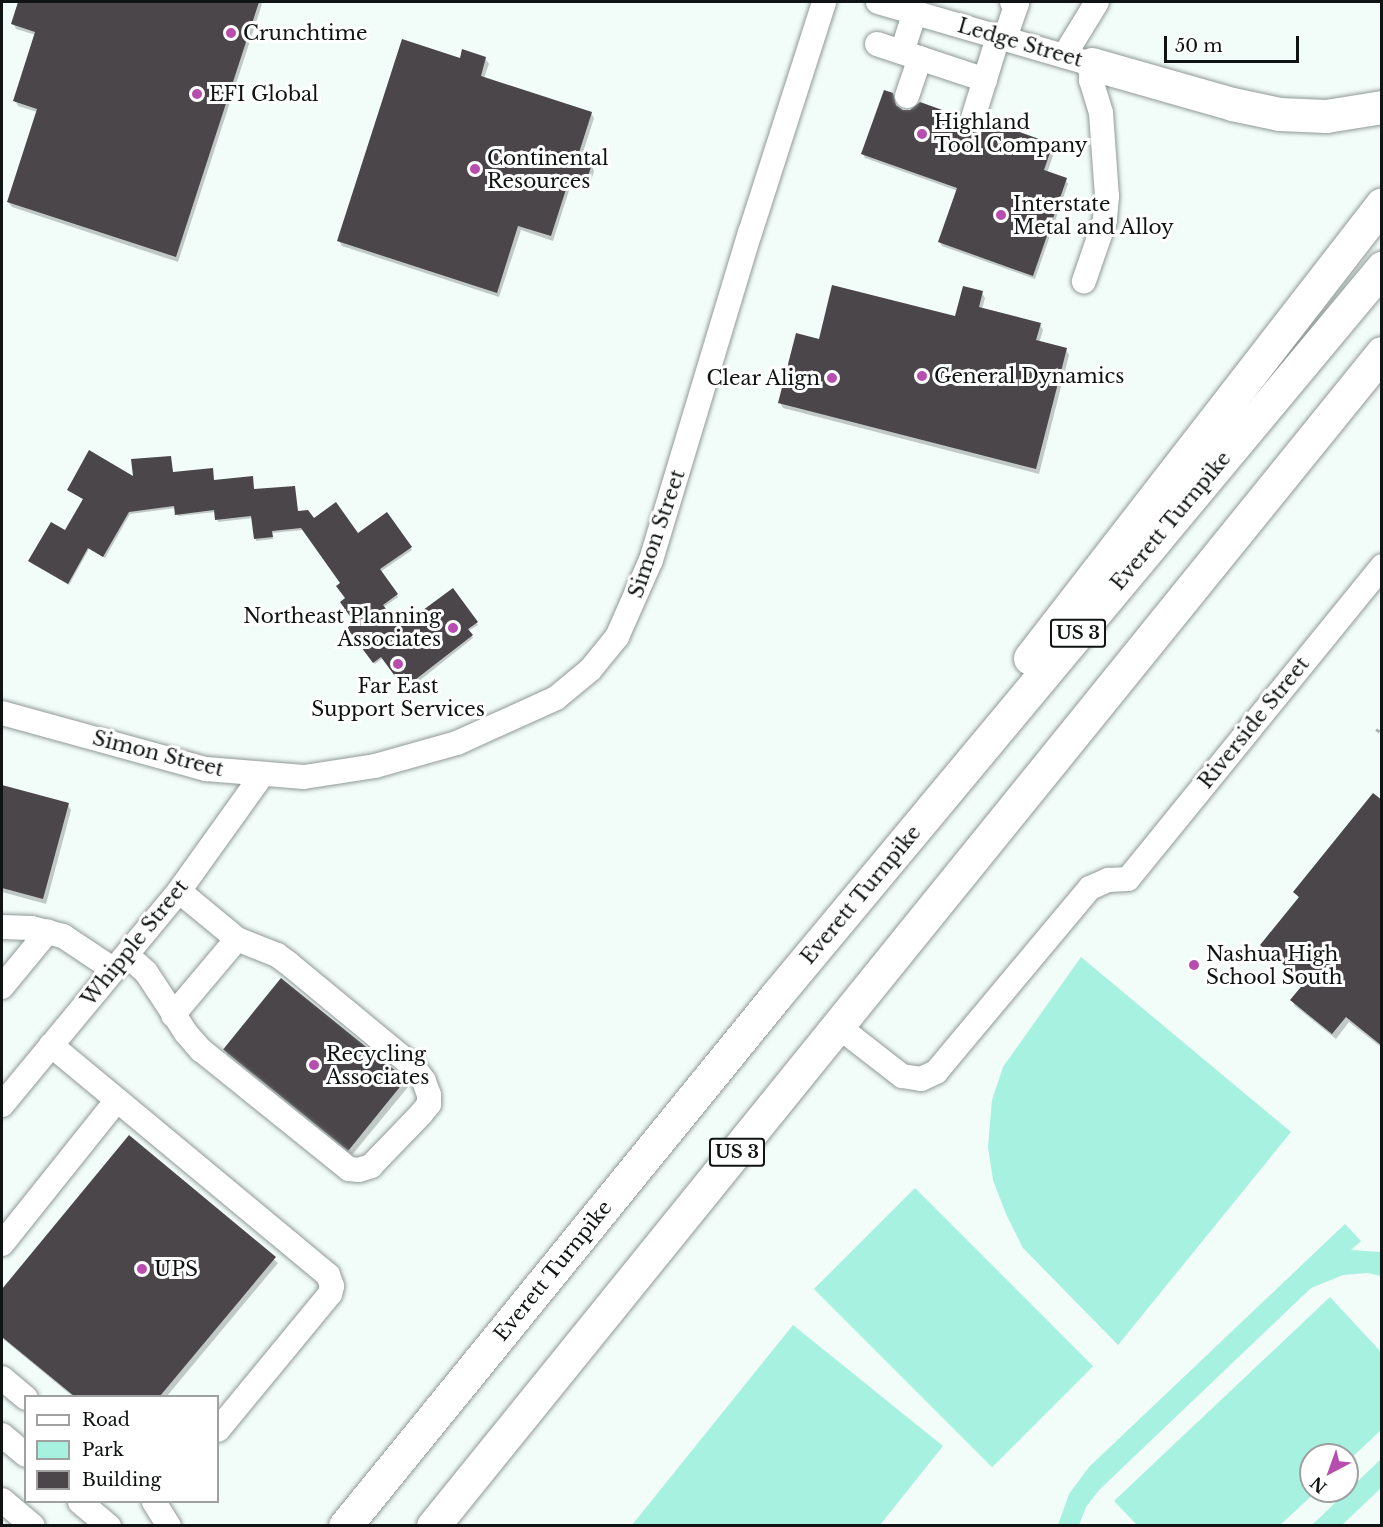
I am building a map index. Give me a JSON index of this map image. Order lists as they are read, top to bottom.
{
  "streets": {
    "highway": ["Everett Turnpike", "US 3"],
    "street": [
      "Ledge Street",
      "Simon Street",
      "Riverside Street",
      "Whipple Street"
    ]
  },
  "crossings": [
    ["Simon Street", "Whipple Street"],
    ["US 3", "Riverside Street"]
  ],
  "places": [
    "Crunchtime",
    "EFI Global",
    "Highland Tool Company",
    "Continental Resources",
    "Interstate Metal and Alloy",
    "General Dynamics",
    "Clear Align",
    "Northeast Planning Associates",
    "Far East Support Services",
    "Nashua High School South",
    "Recycling Associates",
    "UPS"
  ],
  "legend": ["Road", "Park", "Building"],
  "scale_bar": "50 m",
  "north": "bottom left"
}
